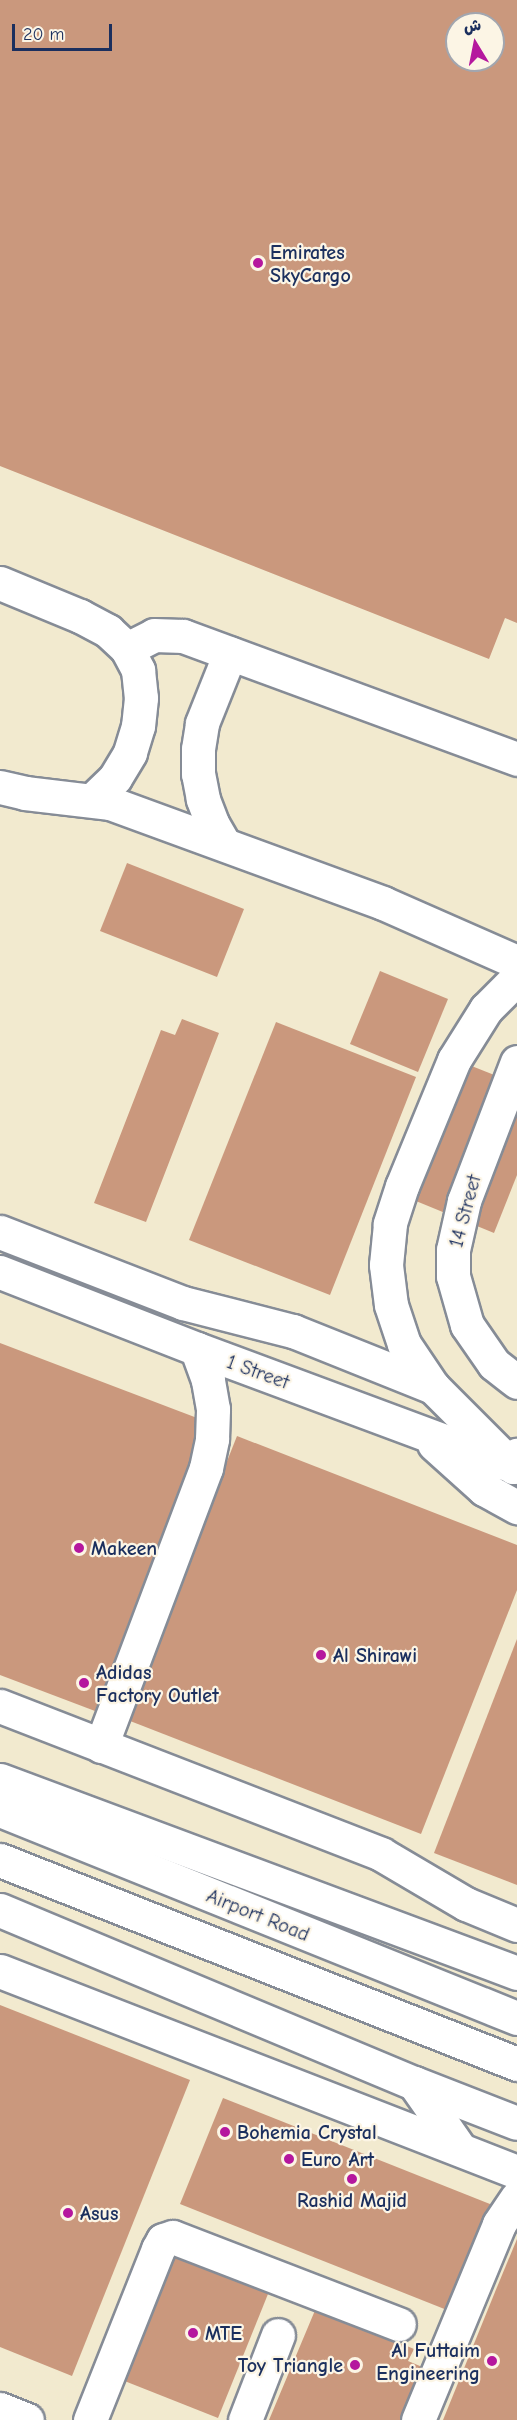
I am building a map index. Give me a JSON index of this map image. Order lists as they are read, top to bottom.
{
  "streets": {
    "main road": ["14 Street", "1 Street", "Airport Road"]
  },
  "places": [
    "Emirates SkyCargo",
    "Makeen",
    "Al Shirawi",
    "Adidas Factory Outlet",
    "Bohemia Crystal",
    "Euro Art",
    "Rashid Majid",
    "Asus",
    "MTE",
    "Al Futtaim Engineering",
    "Toy Triangle"
  ],
  "scale_bar": "20 m",
  "north": "top"
}
